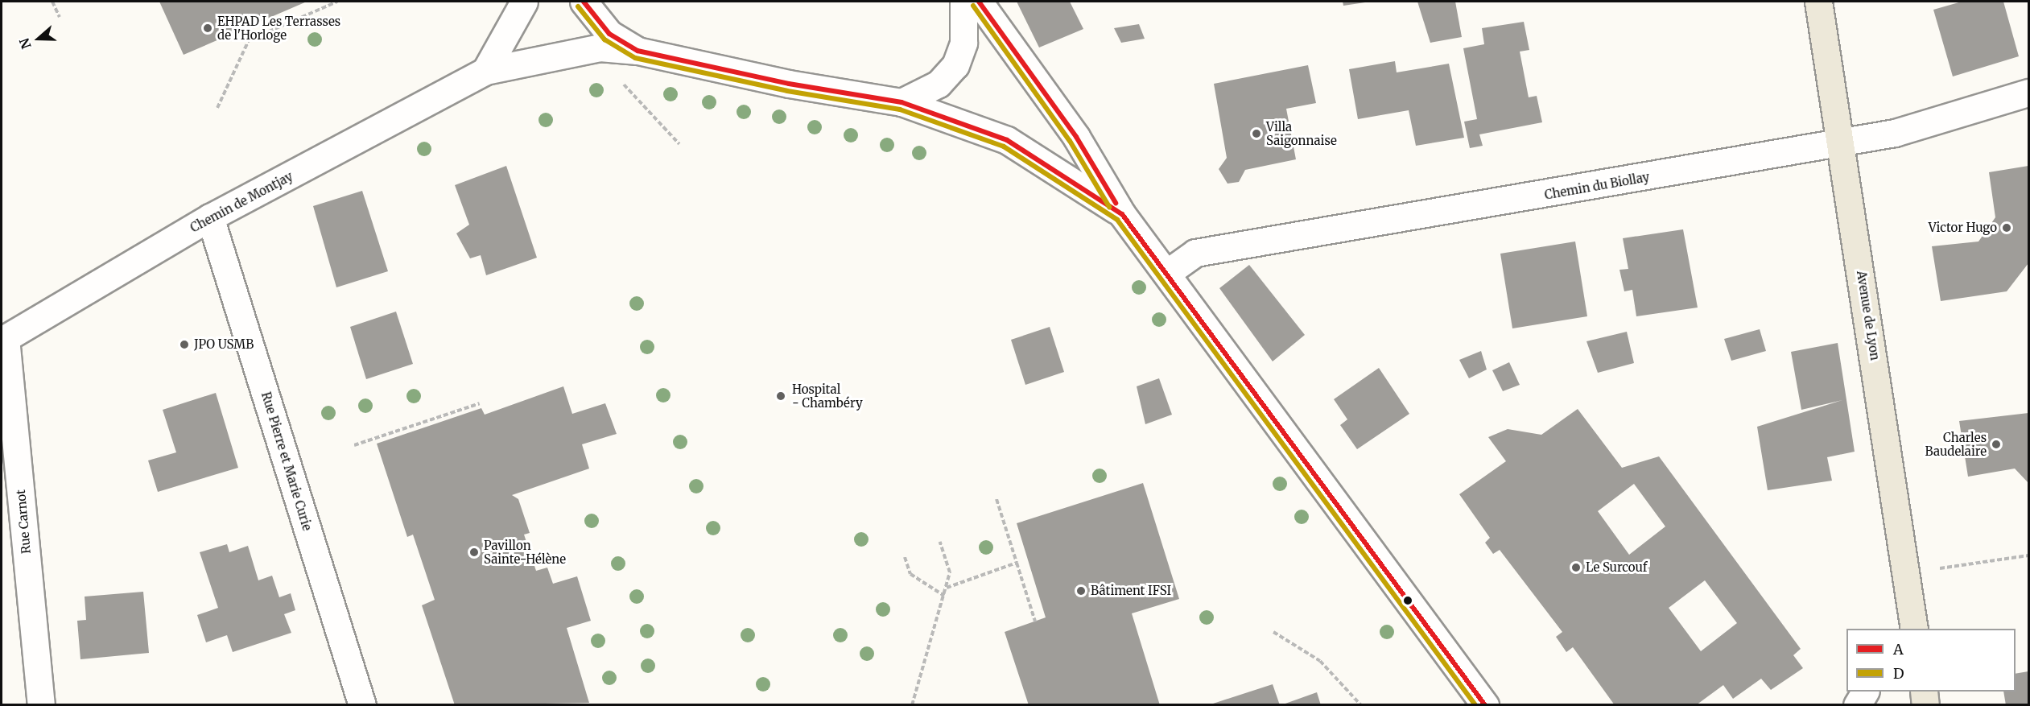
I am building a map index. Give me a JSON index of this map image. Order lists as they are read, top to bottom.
{
  "streets": {
    "main road": ["Avenue de Lyon"],
    "street": [
      "Chemin du Biollay",
      "Chemin de Montjay",
      "Rue Pierre et Marie Curie",
      "Rue Carnot"
    ]
  },
  "crossings": [
    ["Chemin du Biollay", "Avenue de Lyon"],
    ["Chemin de Montjay", "Rue Pierre et Marie Curie"],
    ["Chemin de Montjay", "Rue Carnot"]
  ],
  "places": [
    "EHPAD Les Terrasses de l'Horloge",
    "Villa Saigonnaise",
    "Victor Hugo",
    "JPO USMB",
    "Hospital - Chambéry",
    "Charles Baudelaire",
    "Pavillon Sainte-Hélène",
    "Le Surcouf",
    "Bâtiment IFSI"
  ],
  "lines": ["transit line A", "transit line D"],
  "legend": ["A", "D"],
  "north": "left"
}
